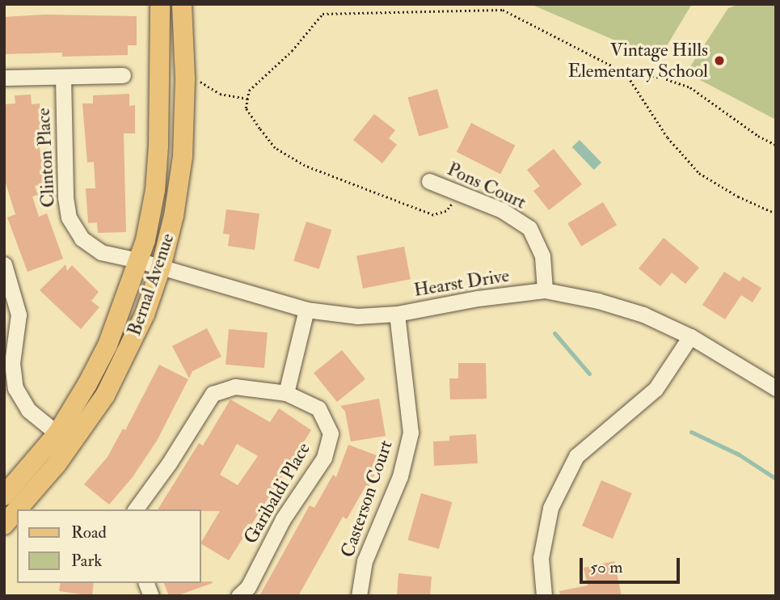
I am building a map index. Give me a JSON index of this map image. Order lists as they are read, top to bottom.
{
  "streets": {
    "main road": ["Bernal Avenue"],
    "street": [
      "Clinton Place",
      "Pons Court",
      "Hearst Drive",
      "Garibaldi Place",
      "Casterson Court"
    ]
  },
  "crossings": [
    ["Clinton Place", "Hearst Drive"],
    ["Clinton Place", "Bernal Avenue"],
    ["Pons Court", "Hearst Drive"],
    ["Hearst Drive", "Bernal Avenue"],
    ["Hearst Drive", "Casterson Court"]
  ],
  "places": ["Vintage Hills Elementary School"],
  "legend": ["Road", "Park"],
  "scale_bar": "50 m"
}
